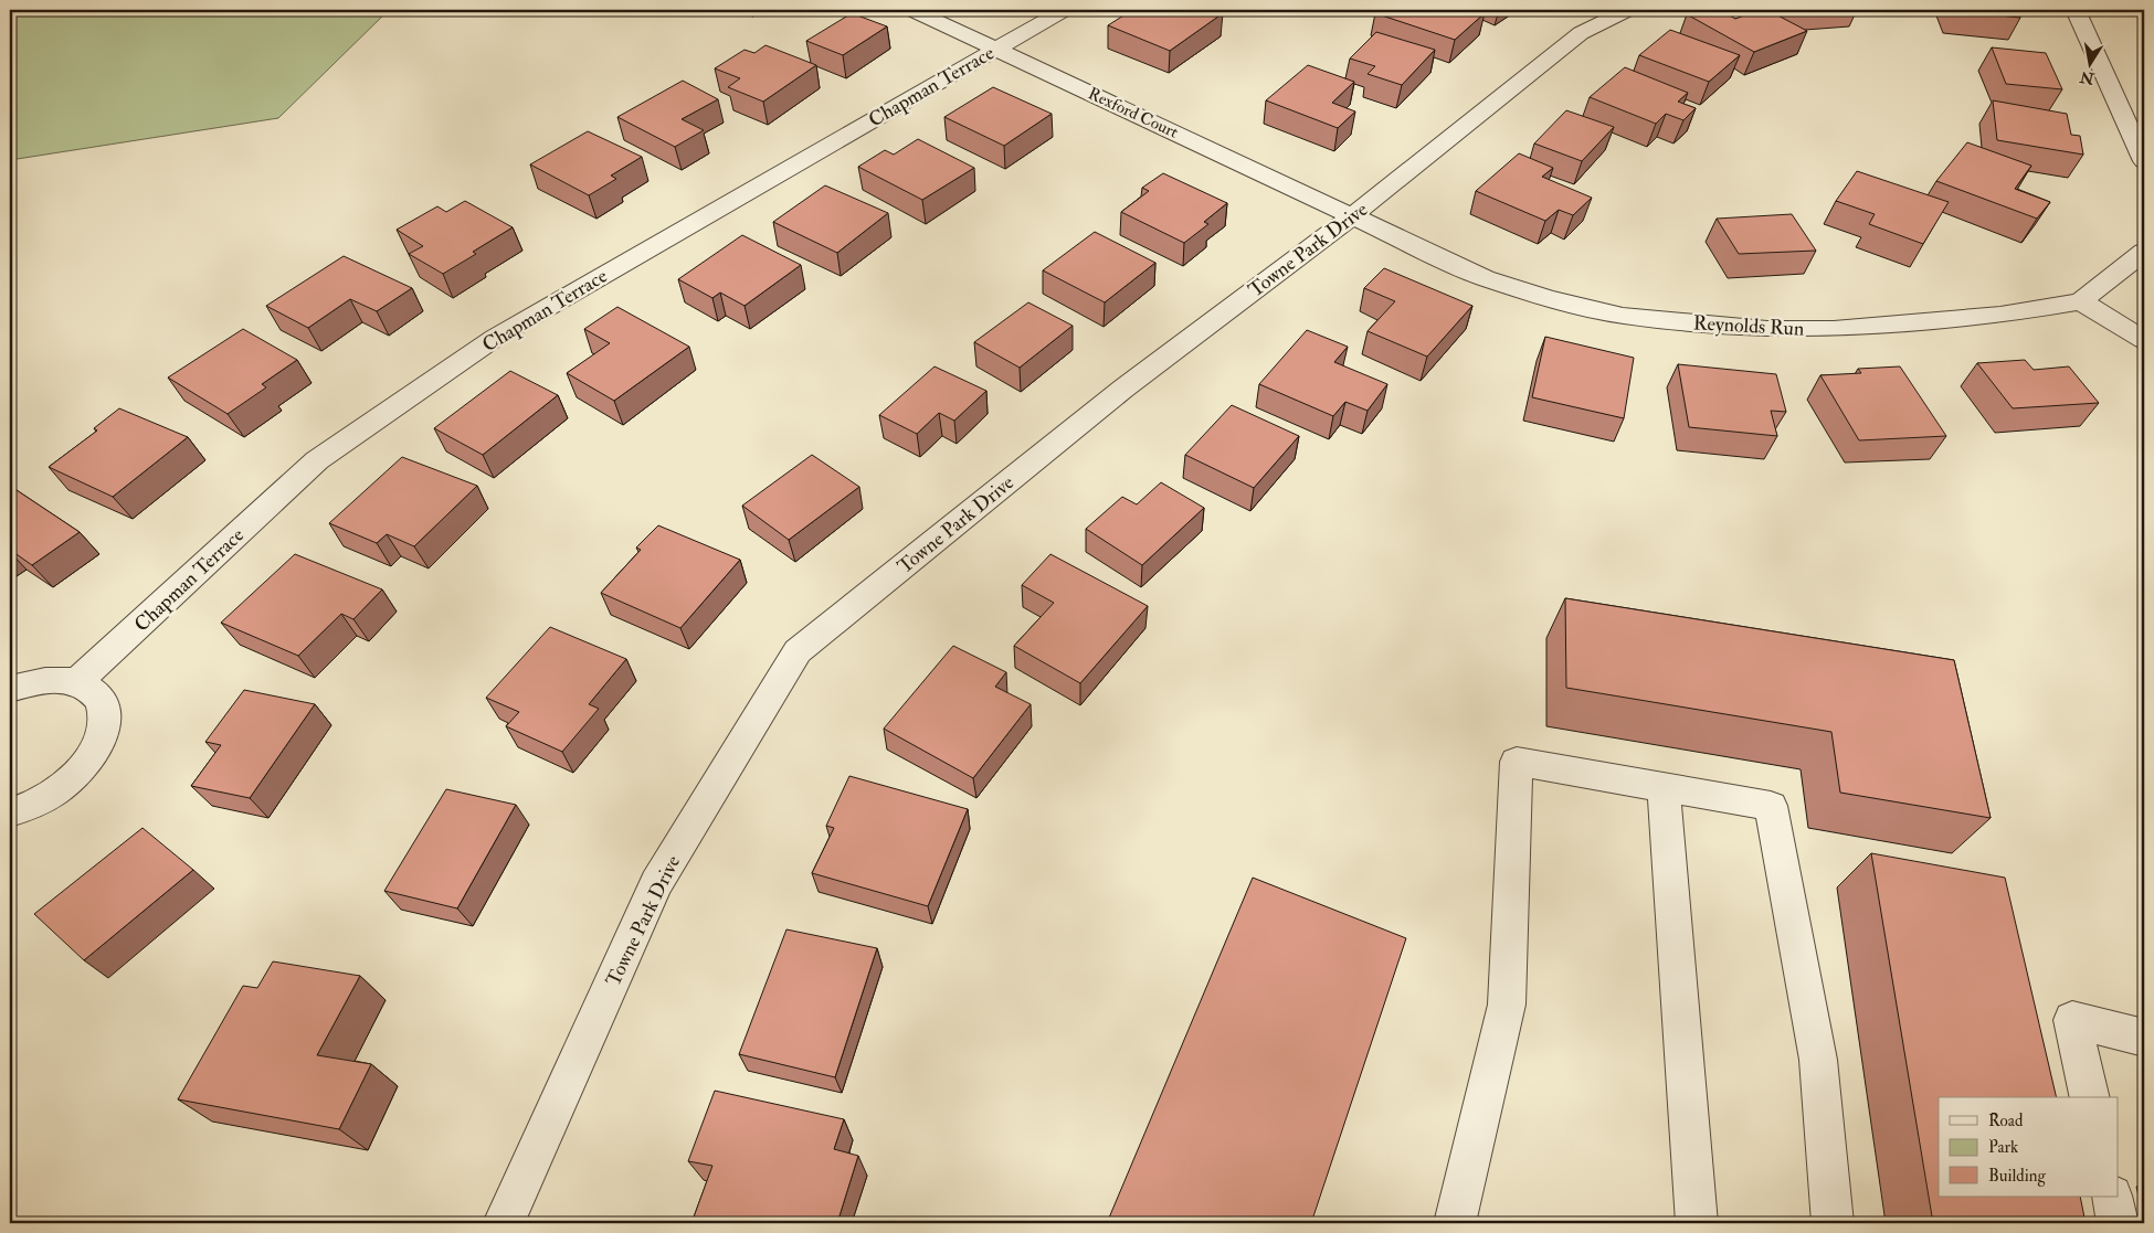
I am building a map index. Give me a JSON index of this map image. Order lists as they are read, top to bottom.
{
  "streets": {
    "street": [
      "Chapman Terrace",
      "Rexford Court",
      "Towne Park Drive",
      "Reynolds Run"
    ]
  },
  "crossings": [
    ["Chapman Terrace", "Rexford Court"],
    ["Rexford Court", "Towne Park Drive"],
    ["Rexford Court", "Reynolds Run"],
    ["Towne Park Drive", "Reynolds Run"]
  ],
  "legend": ["Road", "Park", "Building"],
  "north": "bottom"
}
